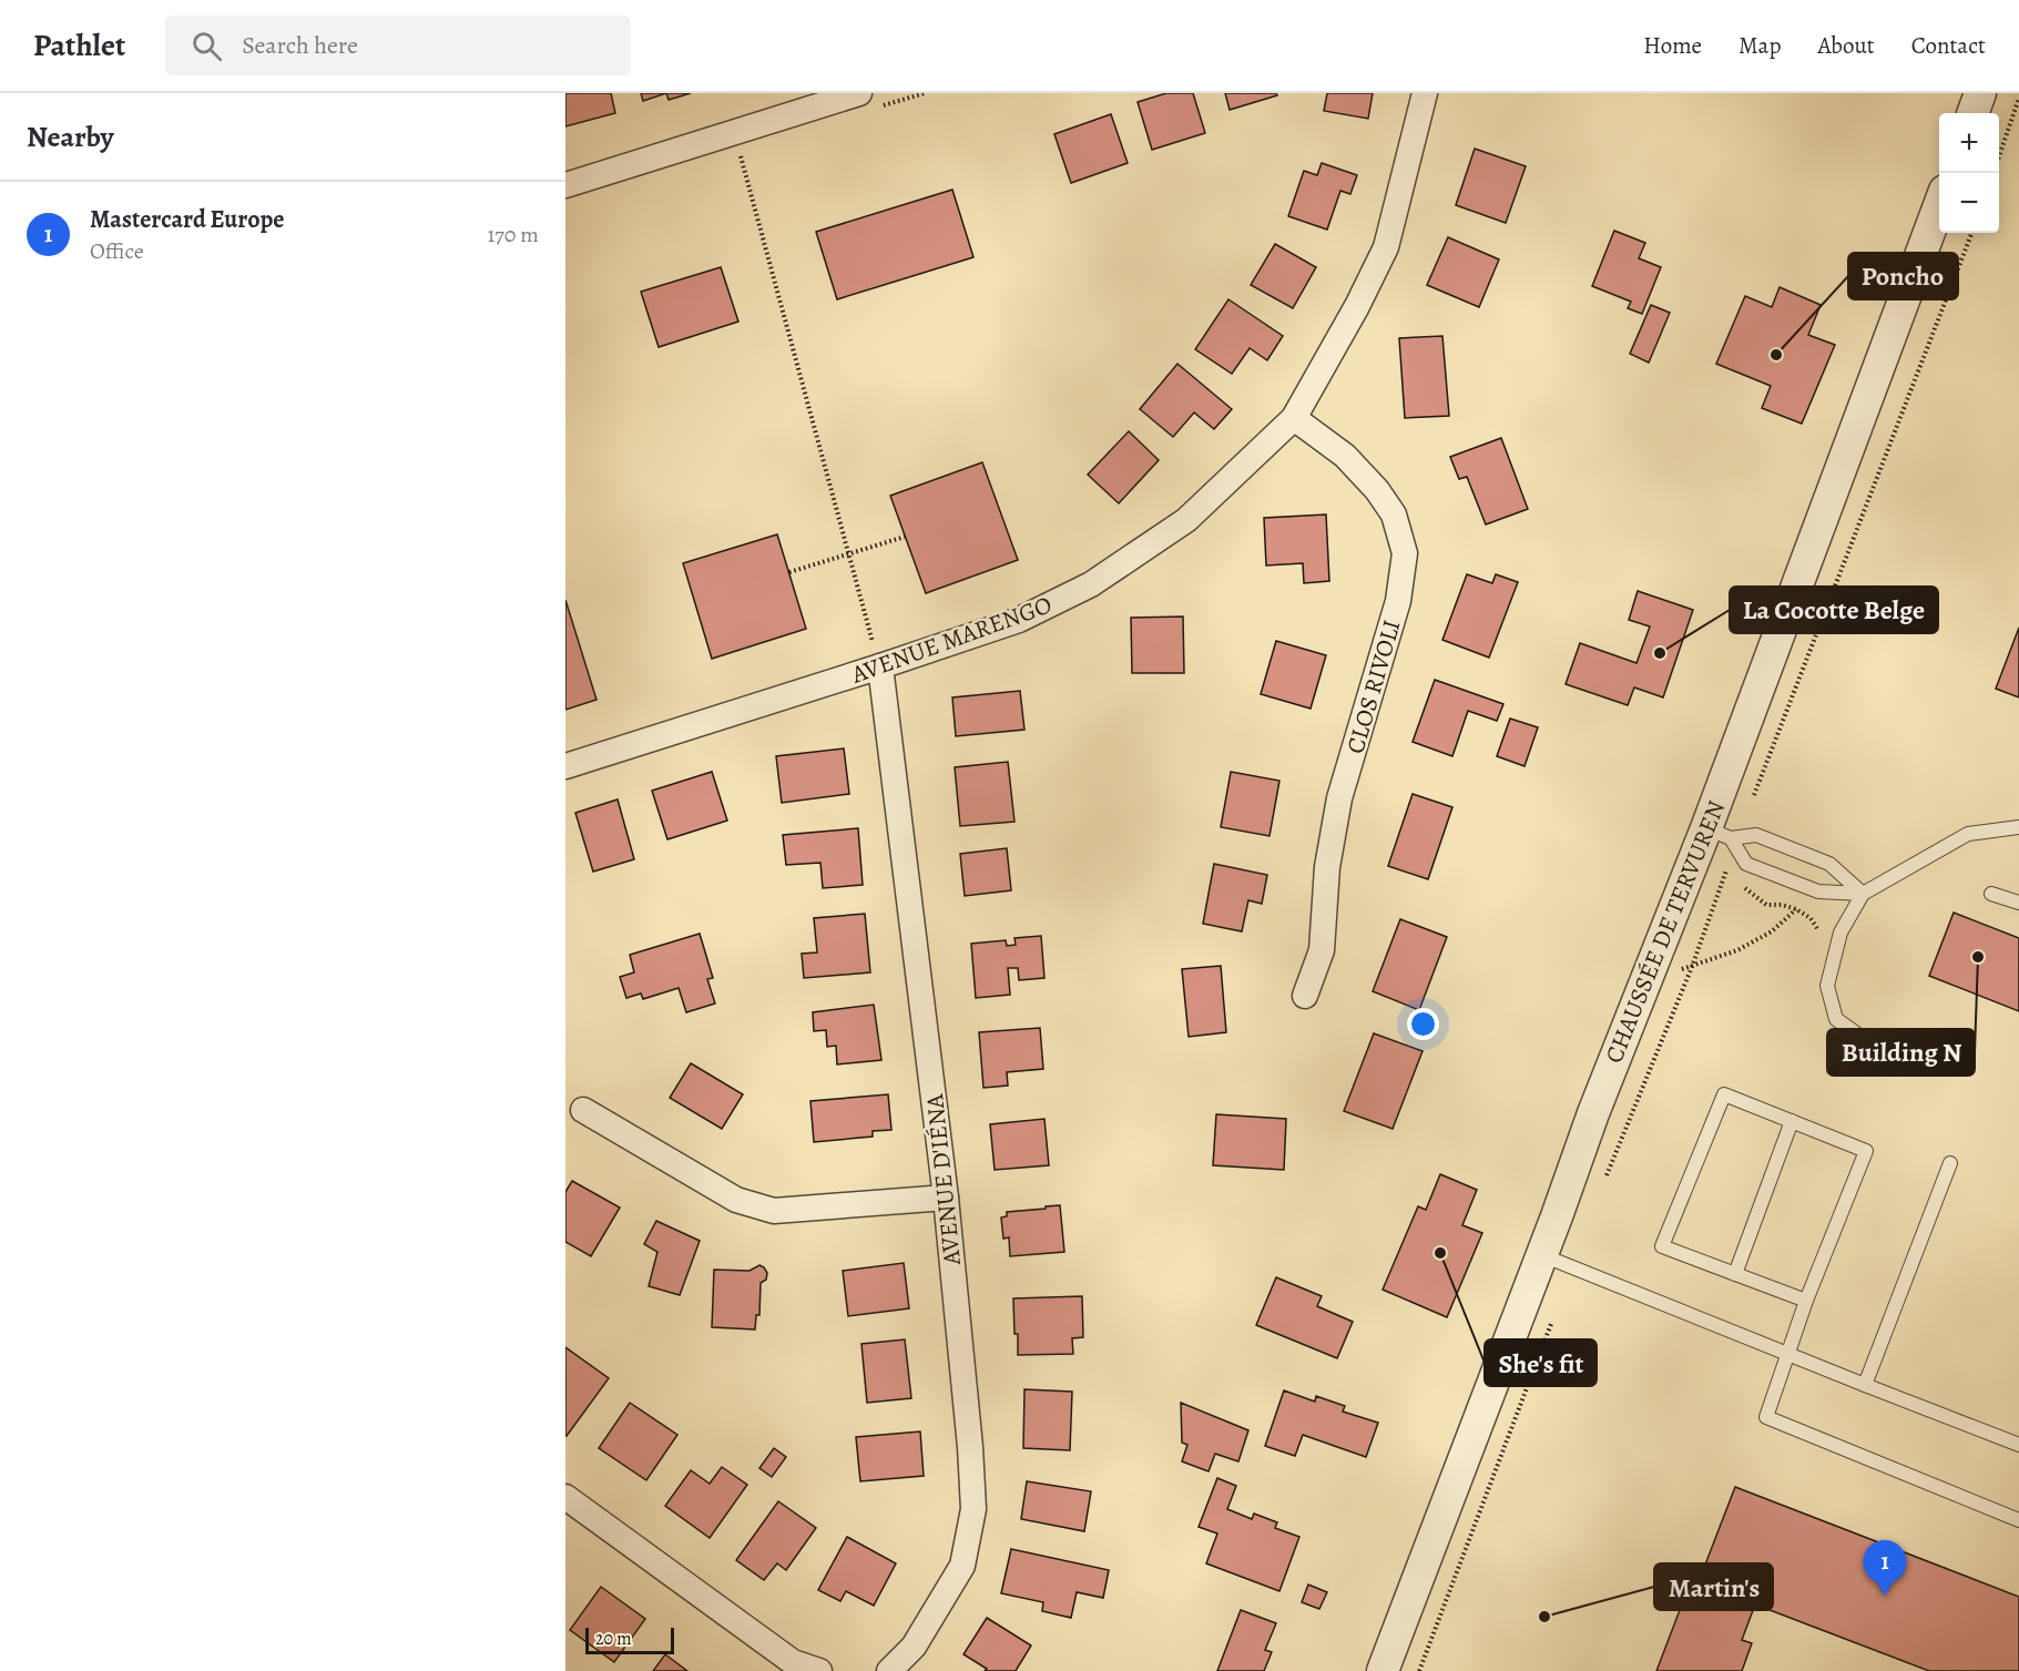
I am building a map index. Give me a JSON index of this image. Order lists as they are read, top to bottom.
{
  "streets": {
    "street": [
      "AVENUE MARENGO",
      "CLOS RIVOLI",
      "CHAUSSÉE DE TERVUREN",
      "AVENUE D'IÉNA"
    ]
  },
  "crossings": [
    ["AVENUE MARENGO", "CLOS RIVOLI"],
    ["AVENUE MARENGO", "AVENUE D'IÉNA"]
  ],
  "places": [
    "Poncho",
    "La Cocotte Belge",
    "Building N",
    "She's fit",
    "Martin's"
  ],
  "scale_bar": "20 m",
  "page": {
    "header": "Pathlet",
    "search": "Search here",
    "nav": [
      "Home",
      "Map",
      "About",
      "Contact"
    ],
    "heading": "Nearby",
    "map_buttons": ["+", "−"],
    "list": [
      {
        "mark": "1",
        "name": "Mastercard Europe",
        "note": "Office",
        "value": "170 m"
      }
    ],
    "pins": "1",
    "scale": "20 m"
  }
}
